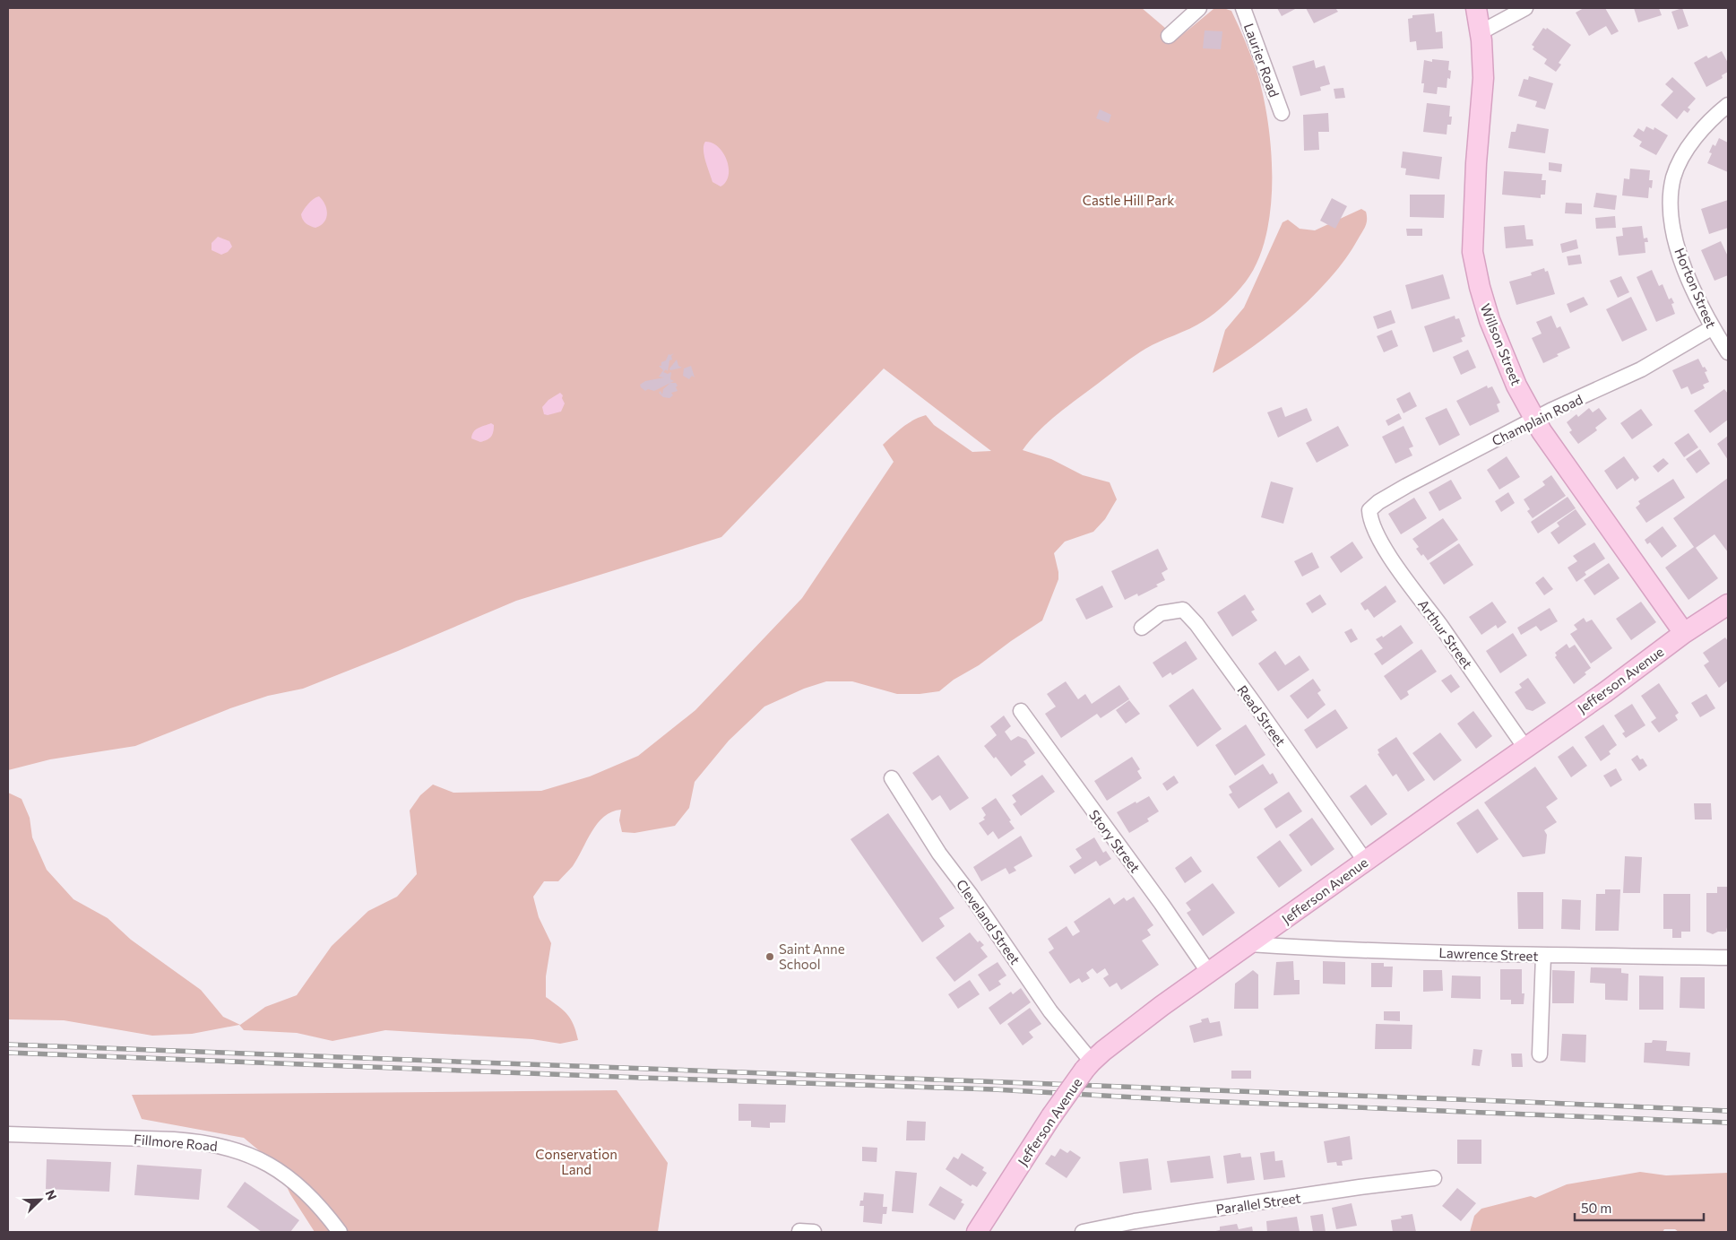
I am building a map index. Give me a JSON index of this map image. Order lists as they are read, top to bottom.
{
  "streets": {
    "main road": ["Willson Street", "Jefferson Avenue"],
    "street": [
      "Laurier Road",
      "Horton Street",
      "Champlain Road",
      "Arthur Street",
      "Read Street",
      "Story Street",
      "Cleveland Street",
      "Lawrence Street",
      "Fillmore Road",
      "Parallel Street"
    ]
  },
  "crossings": [
    ["Horton Street", "Champlain Road"],
    ["Willson Street", "Champlain Road"],
    ["Willson Street", "Jefferson Avenue"],
    ["Champlain Road", "Arthur Street"],
    ["Arthur Street", "Jefferson Avenue"],
    ["Jefferson Avenue", "Read Street"],
    ["Jefferson Avenue", "Story Street"],
    ["Jefferson Avenue", "Cleveland Street"],
    ["Jefferson Avenue", "Lawrence Street"]
  ],
  "parks": ["Castle Hill Park", "Conservation Land"],
  "places": ["Saint Anne School"],
  "scale_bar": "50 m",
  "north": "top right"
}
